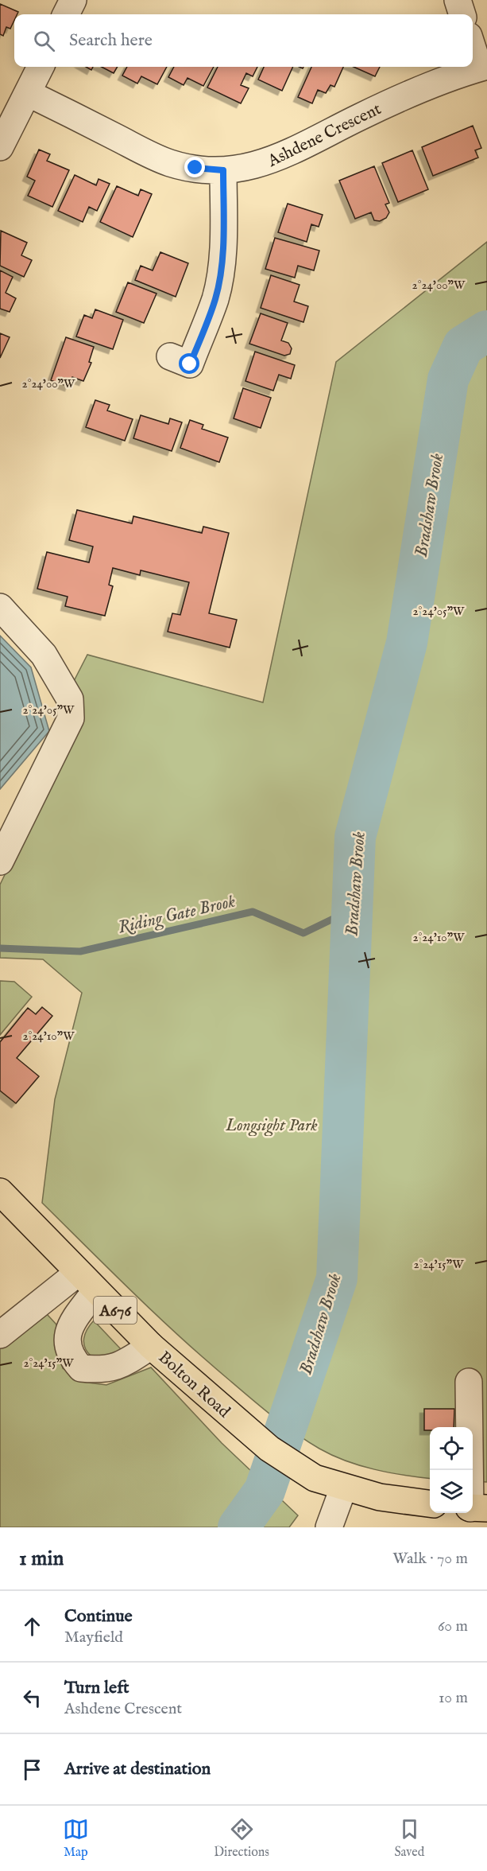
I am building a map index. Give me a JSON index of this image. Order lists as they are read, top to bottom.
{
  "streets": {
    "main road": ["A676", "Bolton Road"],
    "street": ["Ashdene Crescent"]
  },
  "water": ["Bradshaw Brook", "Riding Gate Brook"],
  "parks": ["Longsight Park"],
  "page": {
    "search": "Search here",
    "heading": ["1 min", "Walk · 70 m"],
    "list": [
      ["Continue", "Mayfield", "60 m"],
      ["Turn left", "Ashdene Crescent", "10 m"],
      "Arrive at destination"
    ],
    "nav": ["Map", "Directions", "Saved"]
  },
  "coordinates": [
    "2°24'00\"W",
    "2°24'05\"W",
    "2°24'10\"W",
    "2°24'15\"W"
  ]
}
